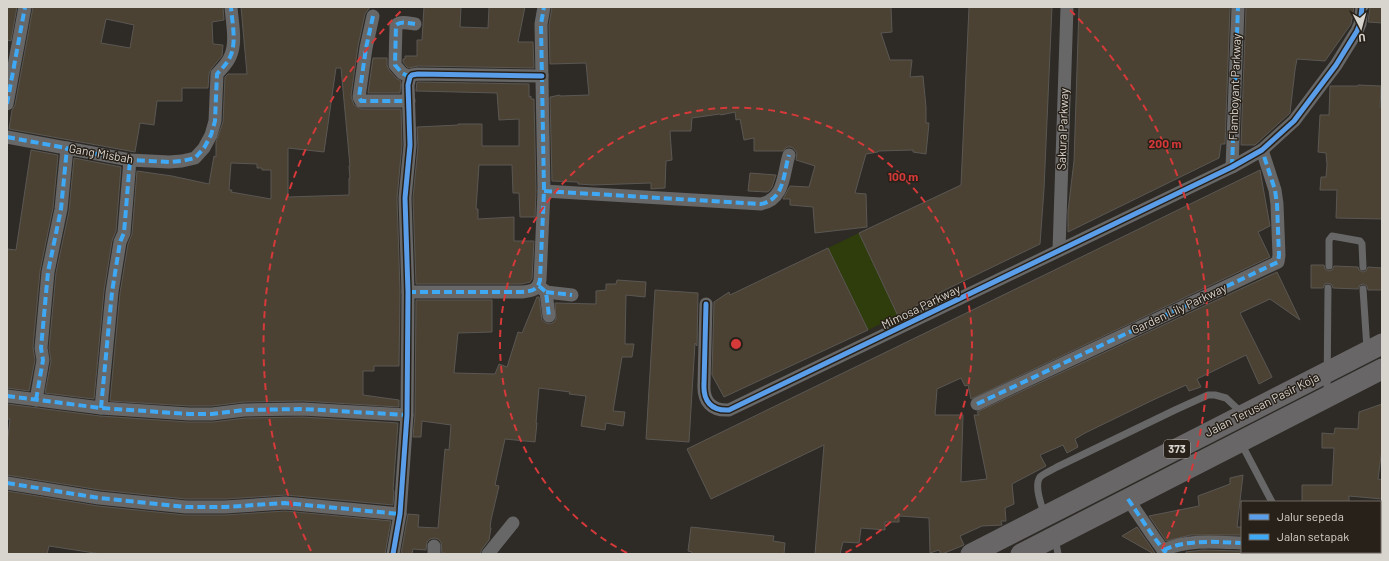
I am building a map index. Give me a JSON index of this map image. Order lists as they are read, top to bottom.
{
  "streets": {
    "main road": ["Jalan Terusan Pasir Koja", "373"],
    "street": [
      "Flamboyant Parkway",
      "Sakura Parkway",
      "Gang Misbah",
      "Mimosa Parkway",
      "Garden Lily Parkway"
    ]
  },
  "crossings": [
    ["Flamboyant Parkway", "Mimosa Parkway"],
    ["Sakura Parkway", "Mimosa Parkway"],
    ["Mimosa Parkway", "Garden Lily Parkway"]
  ],
  "legend": ["Jalur sepeda", "Jalan setapak"],
  "north": "bottom",
  "rings": ["200 m", "100 m"]
}
